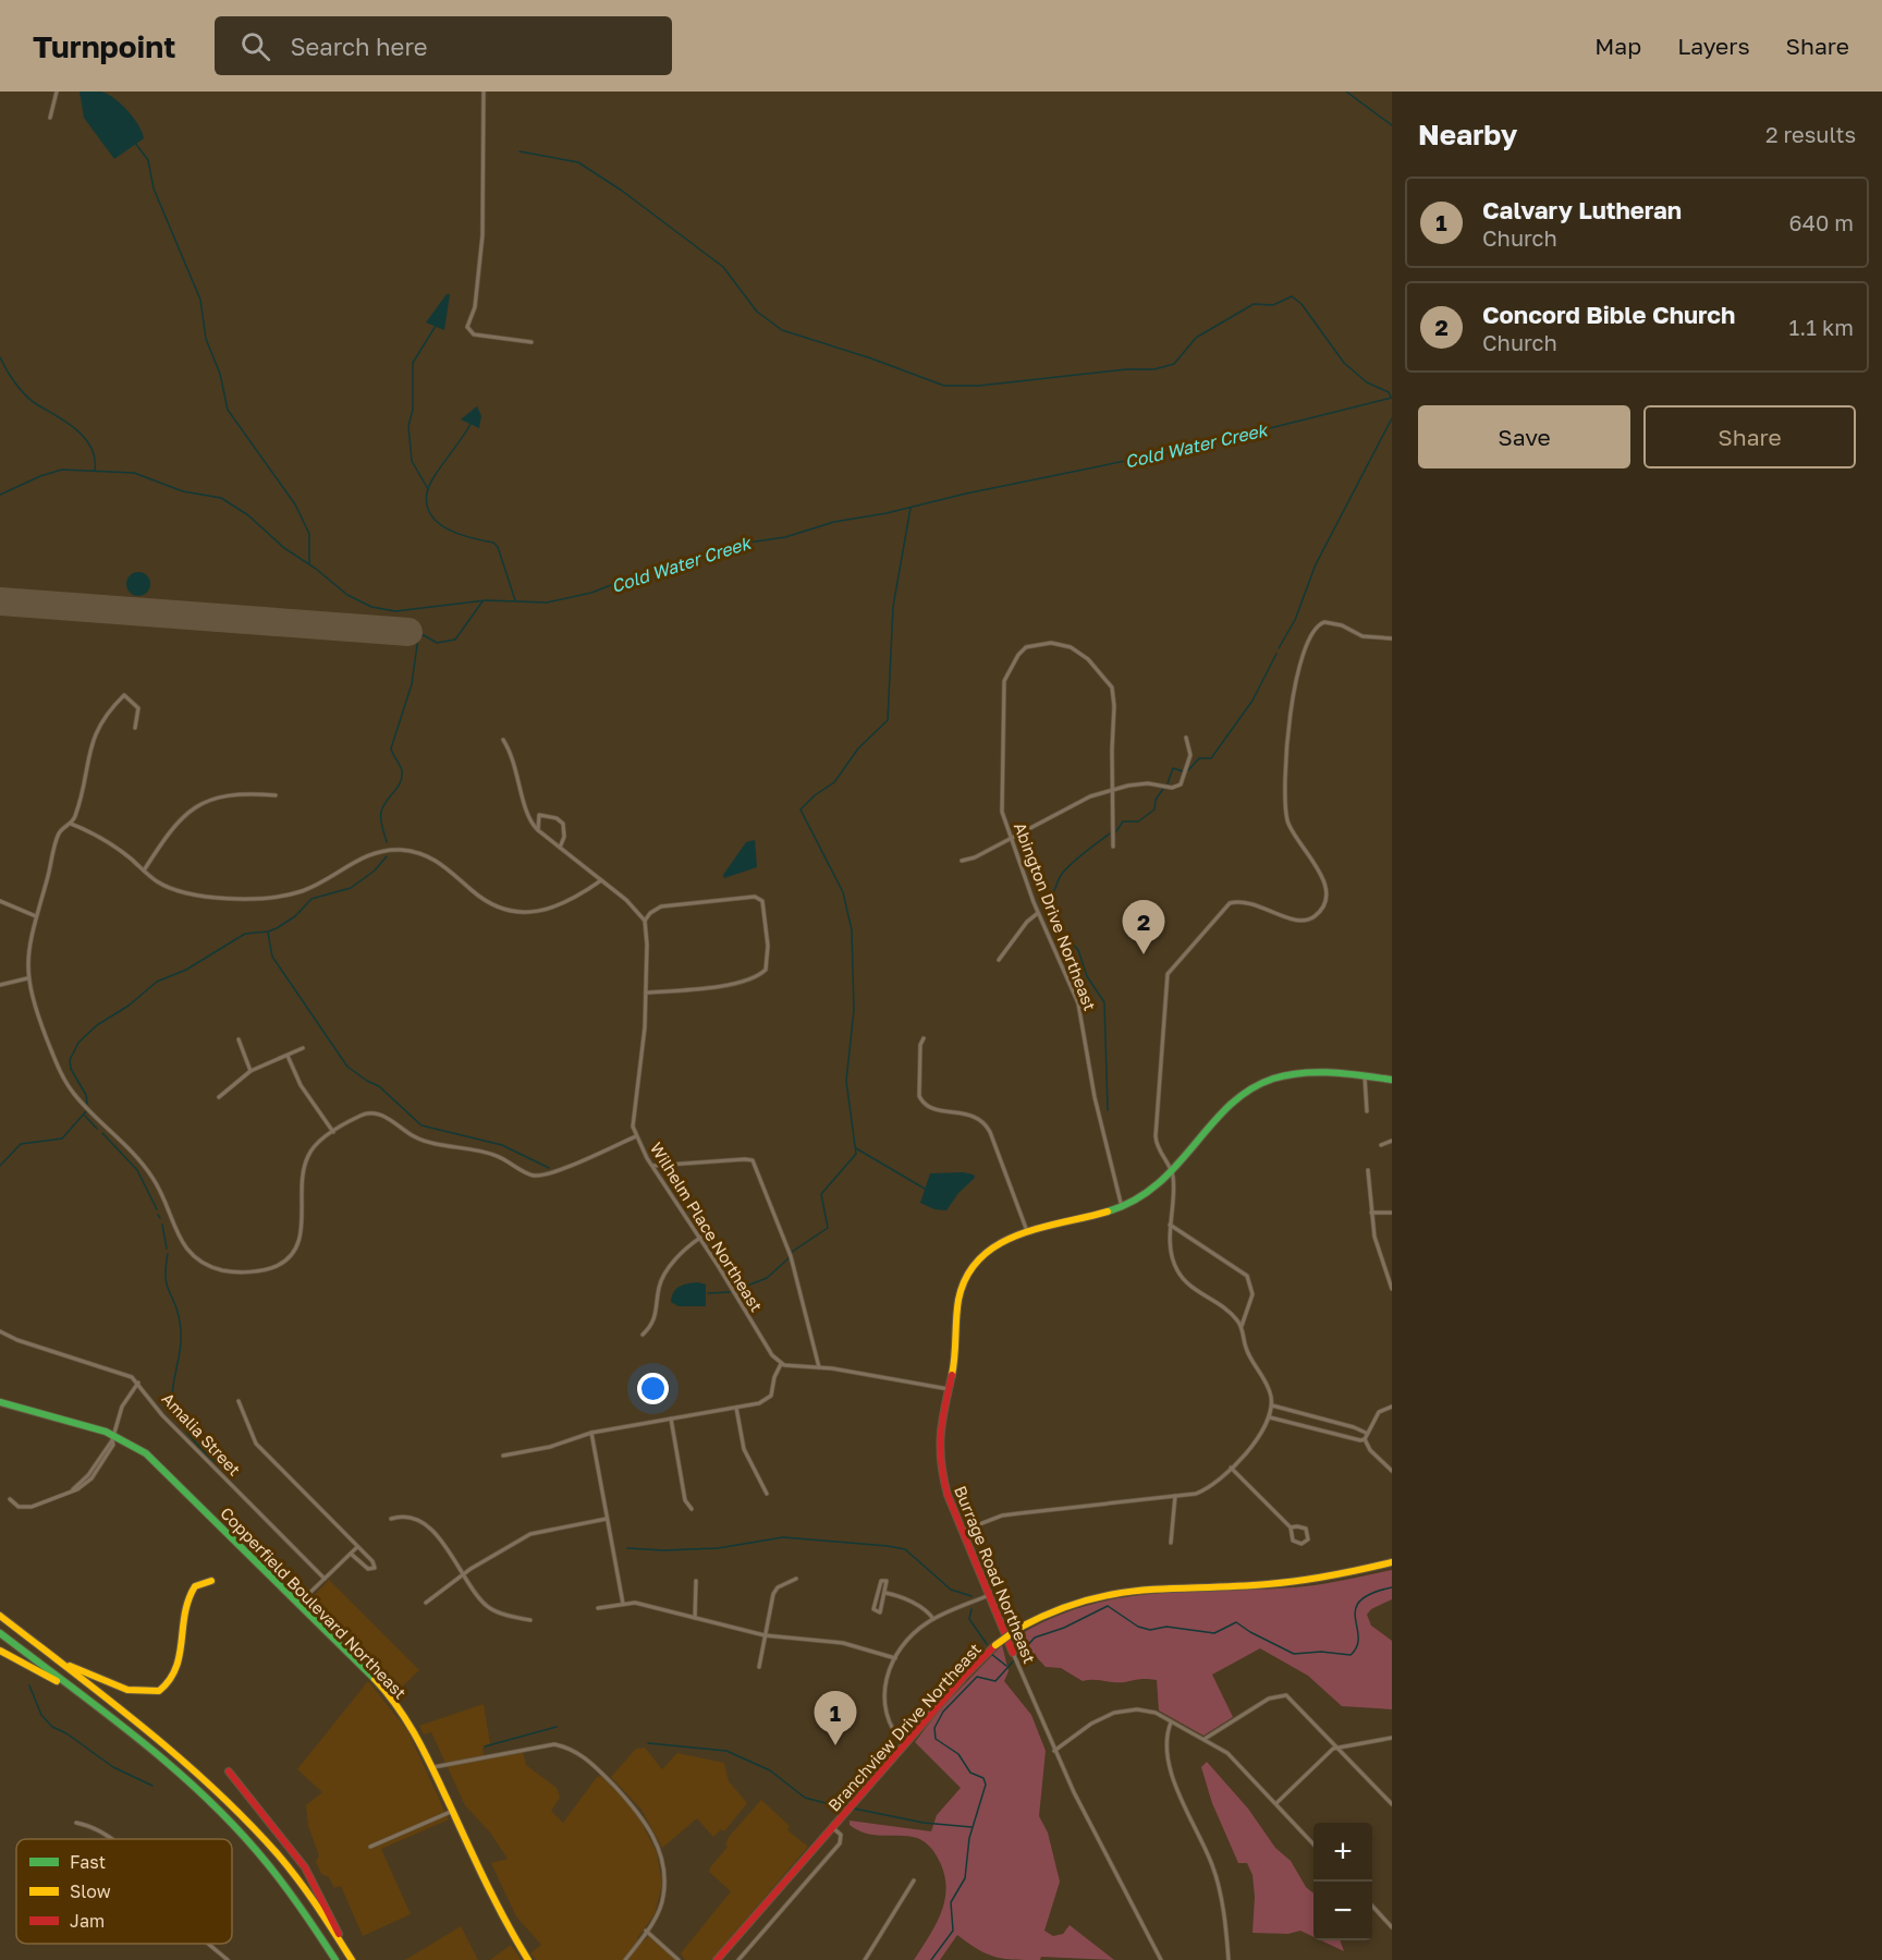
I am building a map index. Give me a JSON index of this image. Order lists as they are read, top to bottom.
{
  "streets": {
    "main road": ["Burrage Road Northeast", "Copperfield Boulevard Northeast", "Branchview Drive Northeast"],
    "street": ["Abington Drive Northeast", "Wilhelm Place Northeast", "Amalia Street"]
  },
  "crossings": [
    ["Abington Drive Northeast", "Burrage Road Northeast"]
  ],
  "water": ["Cold Water Creek"],
  "legend": ["Fast", "Slow", "Jam"],
  "page": {
    "header": "Turnpoint",
    "search": "Search here",
    "nav": ["Map", "Layers", "Share"],
    "heading": ["Nearby", "2 results"],
    "list": [
      {
        "mark": "1",
        "name": "Calvary Lutheran",
        "note": "Church",
        "value": "640 m"
      },
      {
        "mark": "2",
        "name": "Concord Bible Church",
        "note": "Church",
        "value": "1.1 km"
      }
    ],
    "buttons": ["Save", "Share"],
    "pins": ["2", "1"],
    "map_buttons": ["+", "−"]
  }
}
